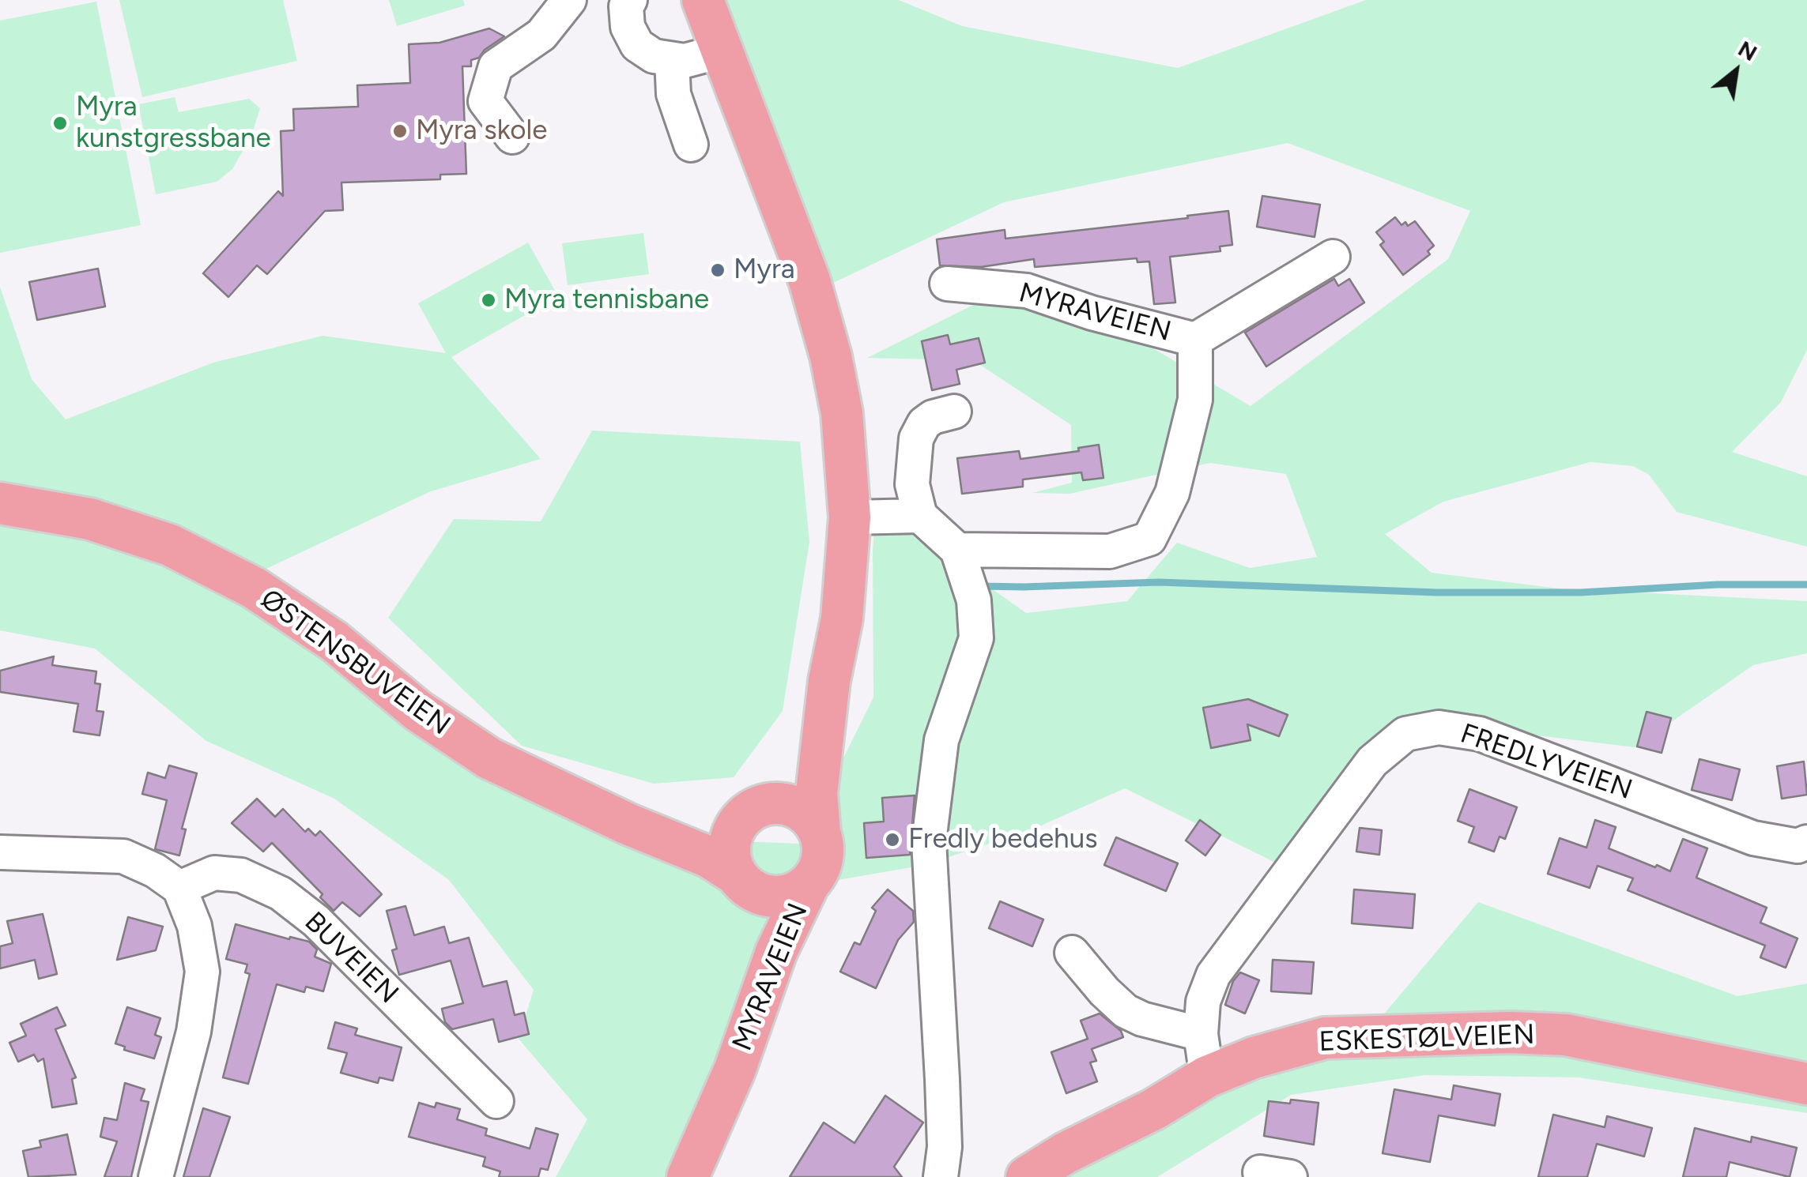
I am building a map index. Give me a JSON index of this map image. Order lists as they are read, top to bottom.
{
  "streets": {
    "main road": ["MYRAVEIEN", "ØSTENSBUVEIEN", "ESKESTØLVEIEN"],
    "street": ["FREDLYVEIEN", "BUVEIEN"]
  },
  "crossings": [
    ["MYRAVEIEN", "ØSTENSBUVEIEN"],
    ["FREDLYVEIEN", "ESKESTØLVEIEN"]
  ],
  "places": [
    "Myra kunstgressbane",
    "Myra skole",
    "Myra",
    "Myra tennisbane",
    "Fredly bedehus"
  ],
  "north": "top right"
}
